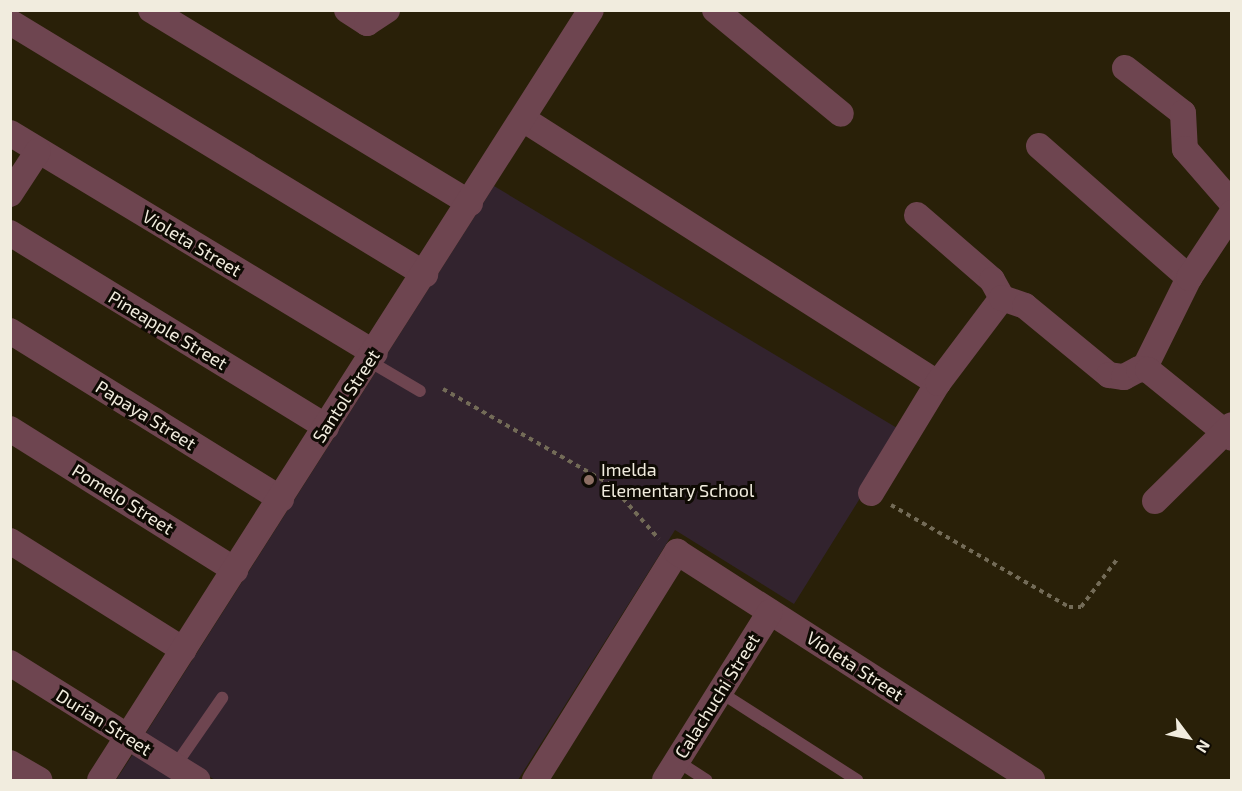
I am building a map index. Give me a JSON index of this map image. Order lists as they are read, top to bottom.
{
  "streets": {
    "street": [
      "Violeta Street",
      "Pineapple Street",
      "Santol Street",
      "Papaya Street",
      "Pomelo Street",
      "Calachuchi Street",
      "Durian Street"
    ]
  },
  "crossings": [
    ["Violeta Street", "Santol Street"],
    ["Violeta Street", "Calachuchi Street"],
    ["Pineapple Street", "Santol Street"],
    ["Santol Street", "Papaya Street"],
    ["Santol Street", "Pomelo Street"],
    ["Santol Street", "Durian Street"]
  ],
  "places": ["Imelda Elementary School"],
  "north": "bottom right"
}
